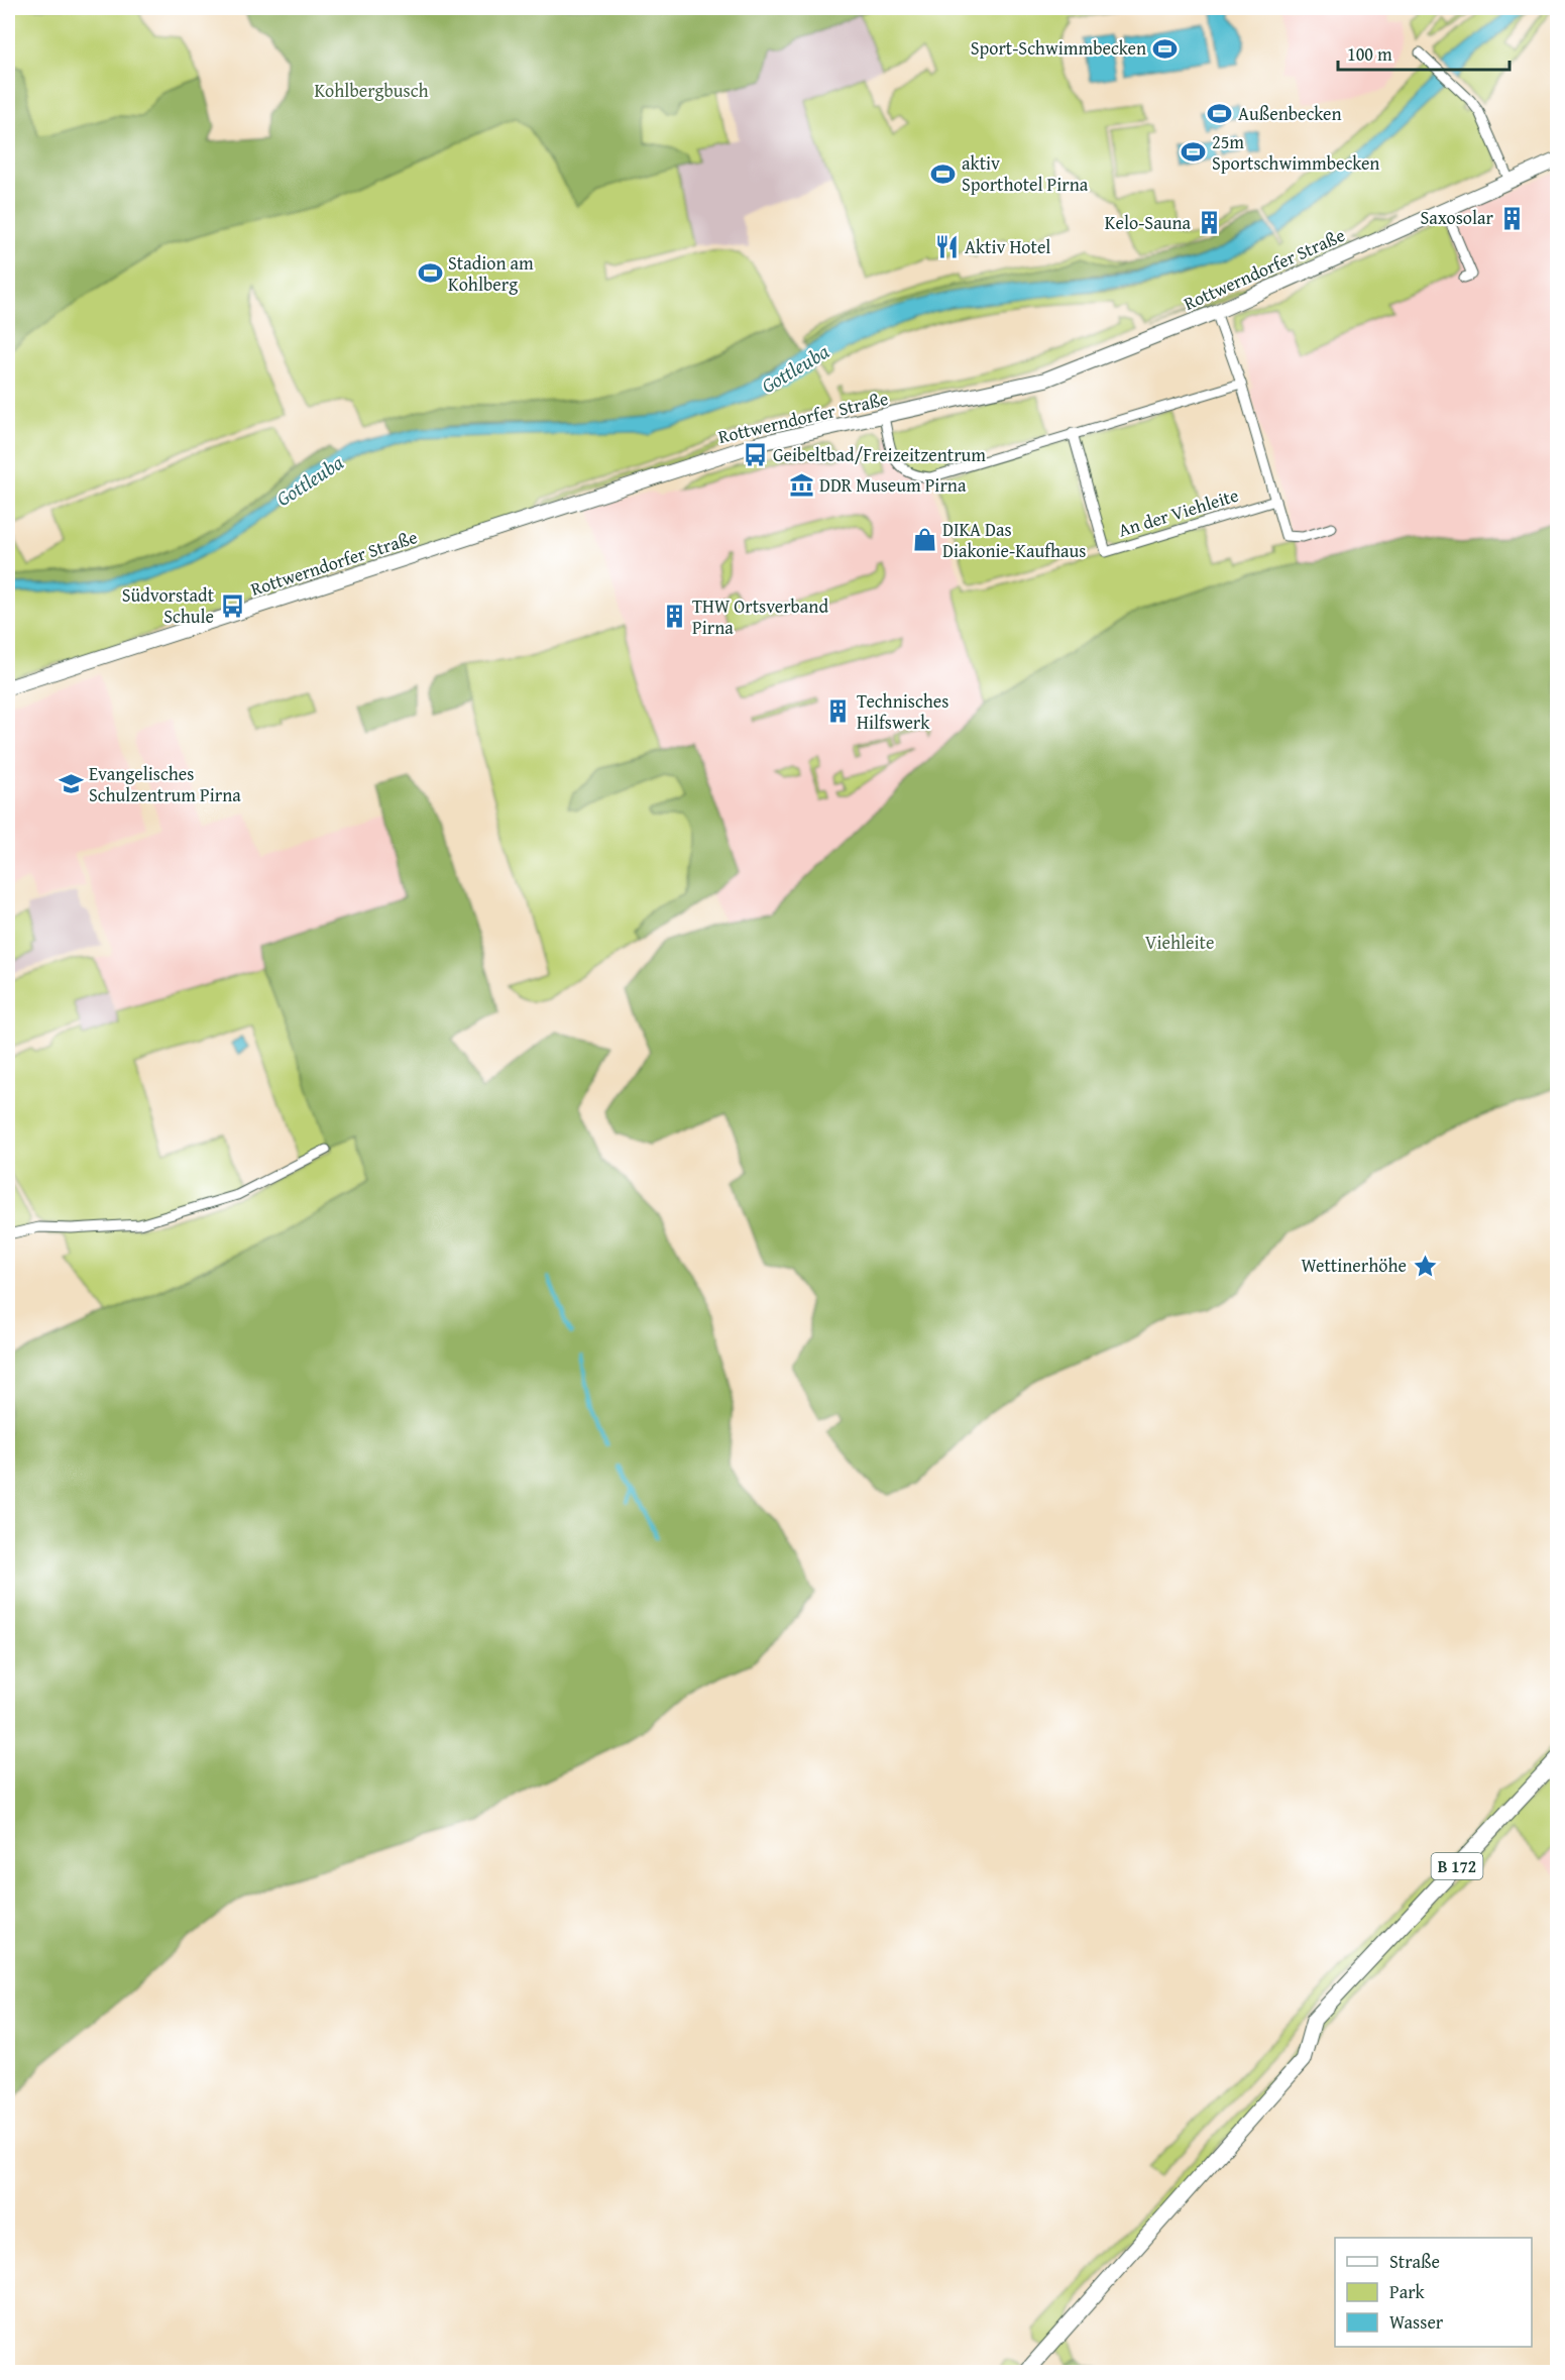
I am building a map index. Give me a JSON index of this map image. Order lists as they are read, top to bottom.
{
  "streets": {
    "main road": ["Rottwerndorfer Straße", "B 172"],
    "street": ["An der Viehleite"]
  },
  "water": ["Gottleuba"],
  "parks": ["Kohlbergbusch", "Viehleite"],
  "places": {
    "sports": [
      "Sport-Schwimmbecken",
      "Außenbecken",
      "25m Sportschwimmbecken",
      "aktiv Sporthotel Pirna",
      "Stadion am Kohlberg"
    ],
    "building": [
      "Saxosolar",
      "Kelo-Sauna",
      "THW Ortsverband Pirna",
      "Technisches Hilfswerk"
    ],
    "restaurant": ["Aktiv Hotel"],
    "bus stop": ["Geibeltbad/Freizeitzentrum", "Südvorstadt Schule"],
    "museum": ["DDR Museum Pirna"],
    "shop": ["DIKA Das Diakonie-Kaufhaus"],
    "school or university": ["Evangelisches Schulzentrum Pirna"],
    "place": ["Wettinerhöhe"]
  },
  "legend": ["Straße", "Park", "Wasser"],
  "scale_bar": "100 m"
}
